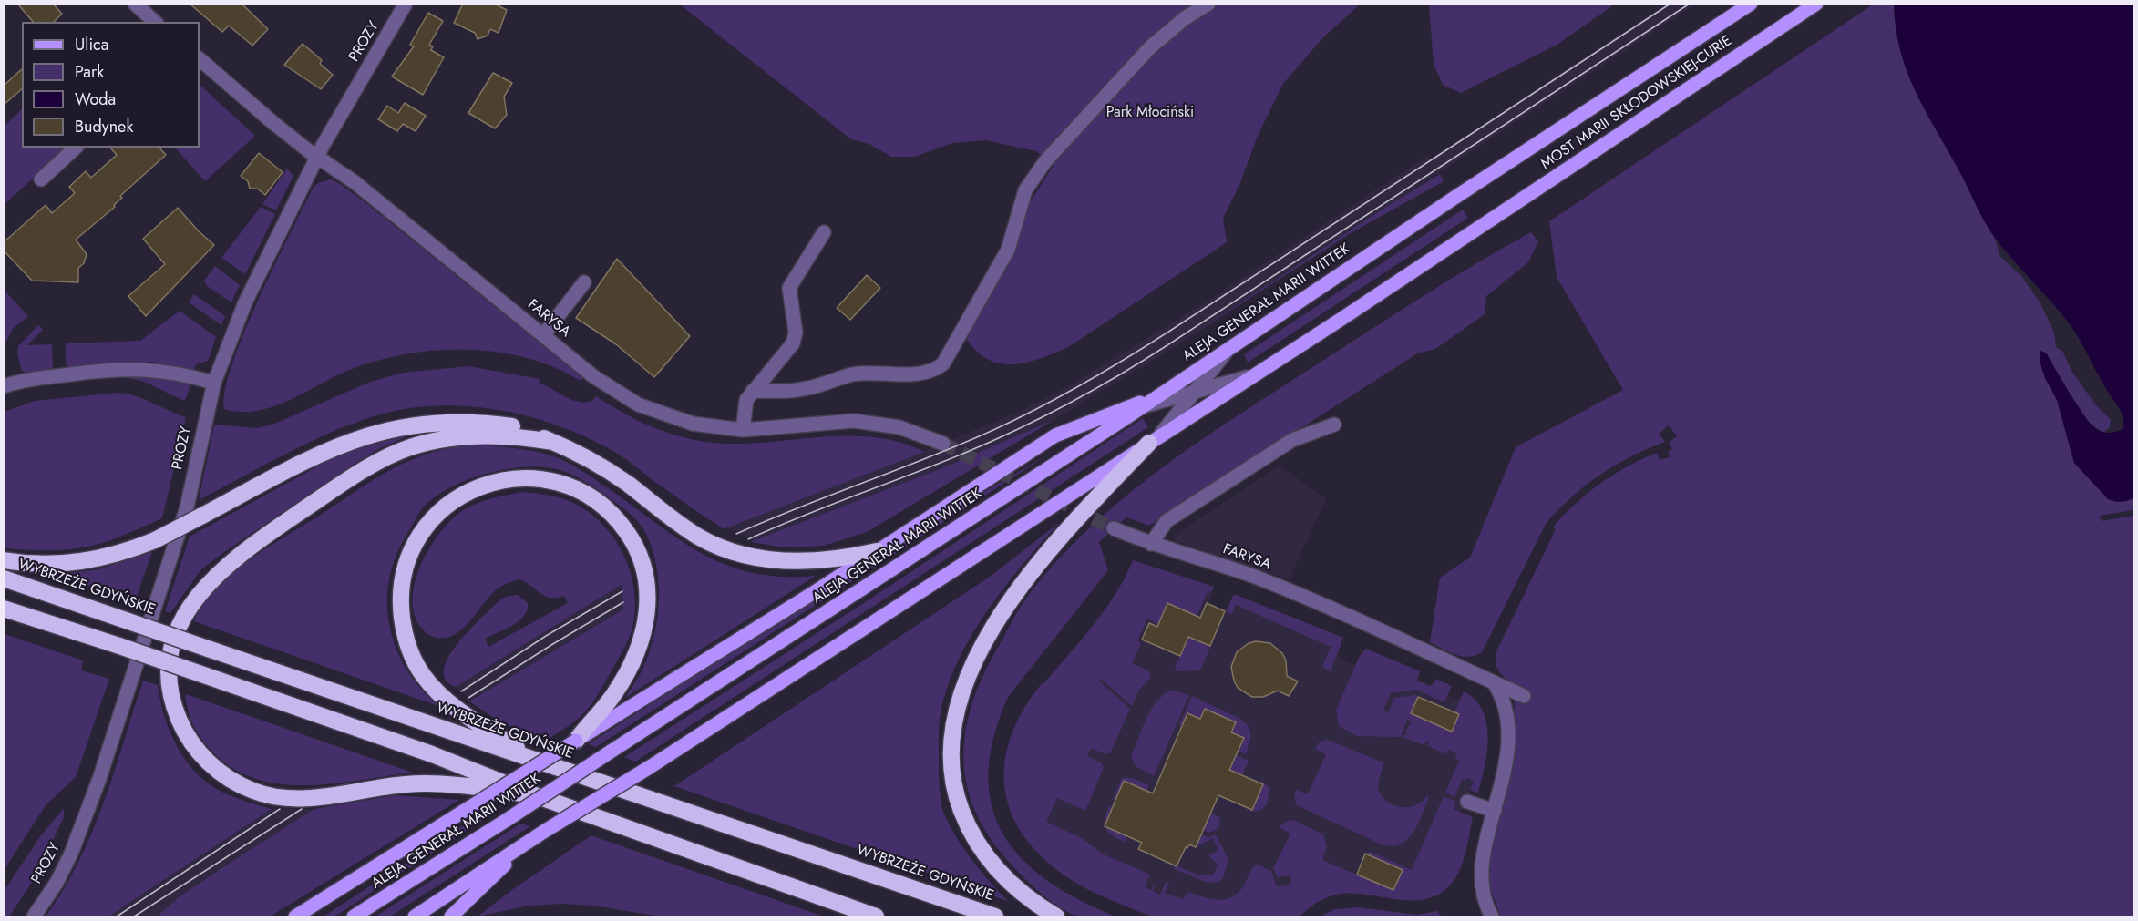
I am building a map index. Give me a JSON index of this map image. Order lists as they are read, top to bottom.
{
  "streets": {
    "highway": ["WYBRZEŻE GDYŃSKIE"],
    "main road": ["MOST MARII SKŁODOWSKIEJ-CURIE", "ALEJA GENERAŁ MARII WITTEK"],
    "street": ["PROZY", "FARYSA"]
  },
  "crossings": [
    ["PROZY", "FARYSA"],
    ["MOST MARII SKŁODOWSKIEJ-CURIE", "ALEJA GENERAŁ MARII WITTEK"]
  ],
  "parks": ["Park Młociński"],
  "legend": [
    "Ulica",
    "Park",
    "Woda",
    "Budynek"
  ]
}
